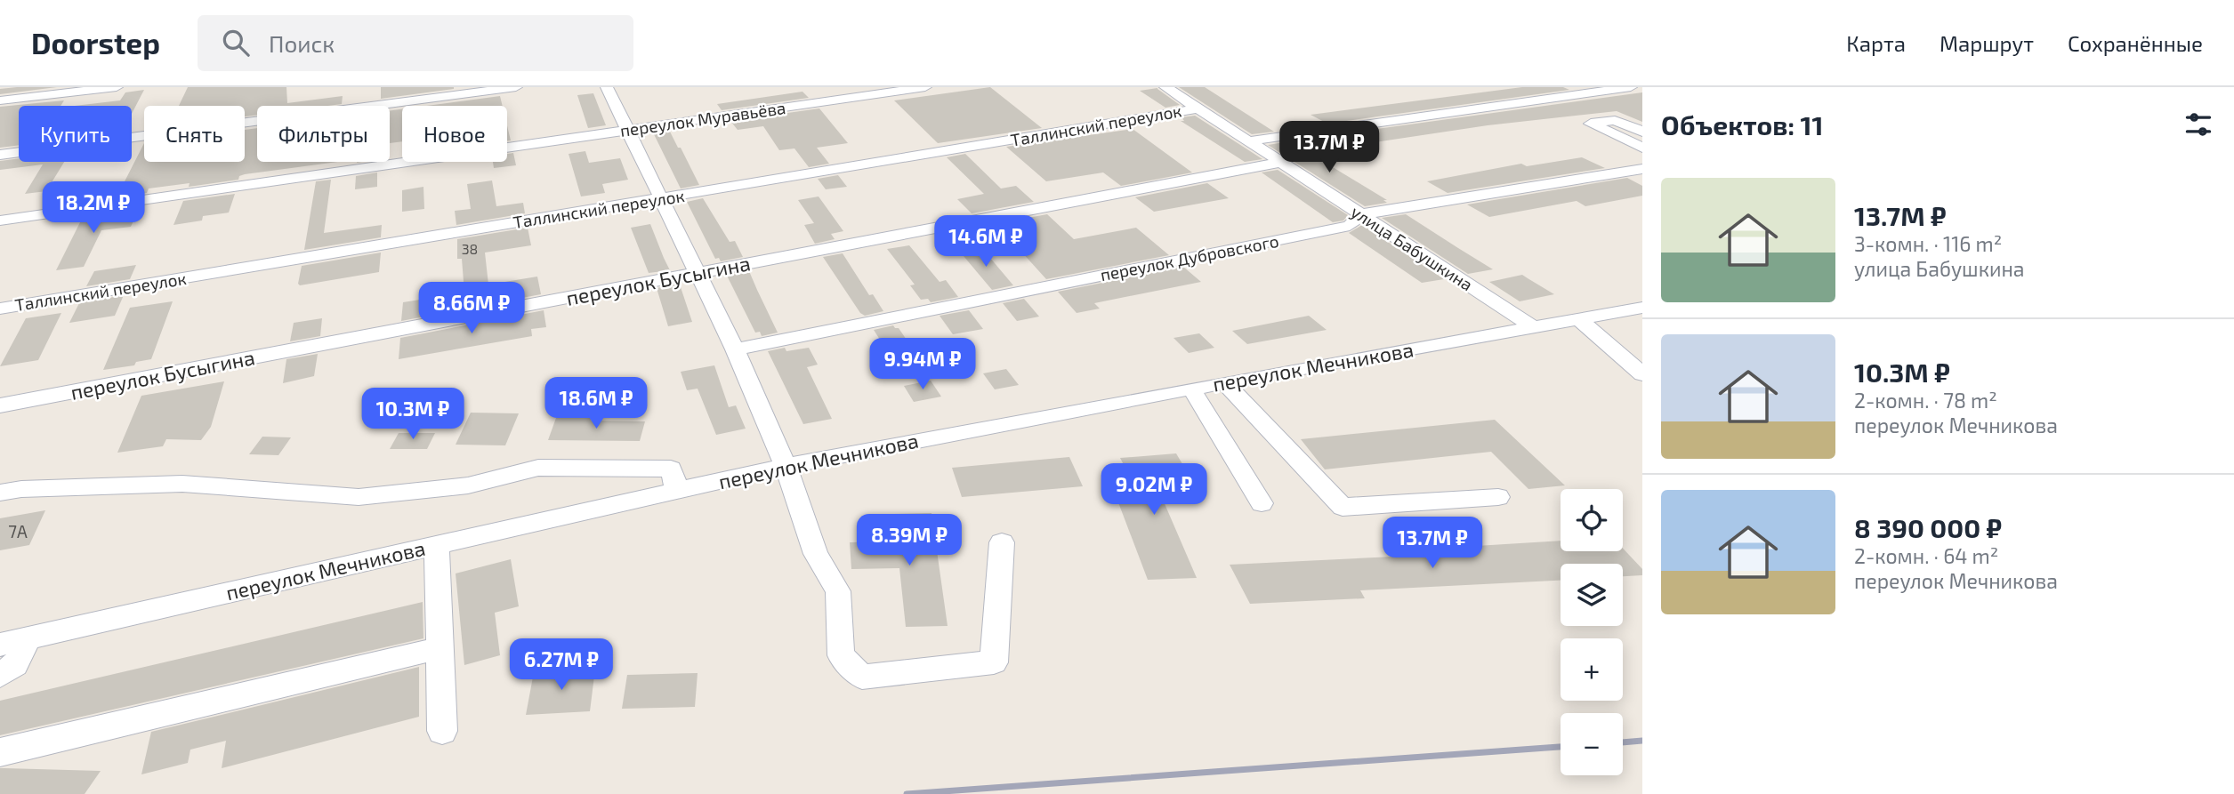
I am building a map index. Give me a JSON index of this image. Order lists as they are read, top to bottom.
{
  "streets": {
    "street": [
      "переулок Муравьёва",
      "Таллинский переулок",
      "улица Бабушкина",
      "переулок Дубровского",
      "переулок Бусыгина",
      "переулок Мечникова"
    ]
  },
  "crossings": [
    ["Таллинский переулок", "улица Бабушкина"],
    ["улица Бабушкина", "переулок Дубровского"],
    ["улица Бабушкина", "переулок Бусыгина"],
    ["улица Бабушкина", "переулок Мечникова"]
  ],
  "house_numbers": ["38", "7А"],
  "page": {
    "header": "Doorstep",
    "search": "Поиск",
    "nav": ["Карта", "Маршрут", "Сохранённые"],
    "heading": "Объектов: 11",
    "chip": [
      "Купить",
      "Снять",
      "Фильтры",
      "Новое"
    ],
    "price": [
      "13.7M ₽",
      "18.2M ₽",
      "14.6M ₽",
      "8.66M ₽",
      "9.94M ₽",
      "18.6M ₽",
      "10.3M ₽",
      "9.02M ₽",
      "8.39M ₽",
      "13.7M ₽",
      "6.27M ₽"
    ],
    "list": [
      {
        "name": "13.7M ₽",
        "note": "3-комн. · 116 m² · улица Бабушкина"
      },
      {
        "name": "10.3M ₽",
        "note": "2-комн. · 78 m² · переулок Мечникова"
      },
      {
        "name": "8 390 000 ₽",
        "note": "2-комн. · 64 m² · переулок Мечникова"
      }
    ],
    "map_buttons": ["+", "−"]
  }
}
